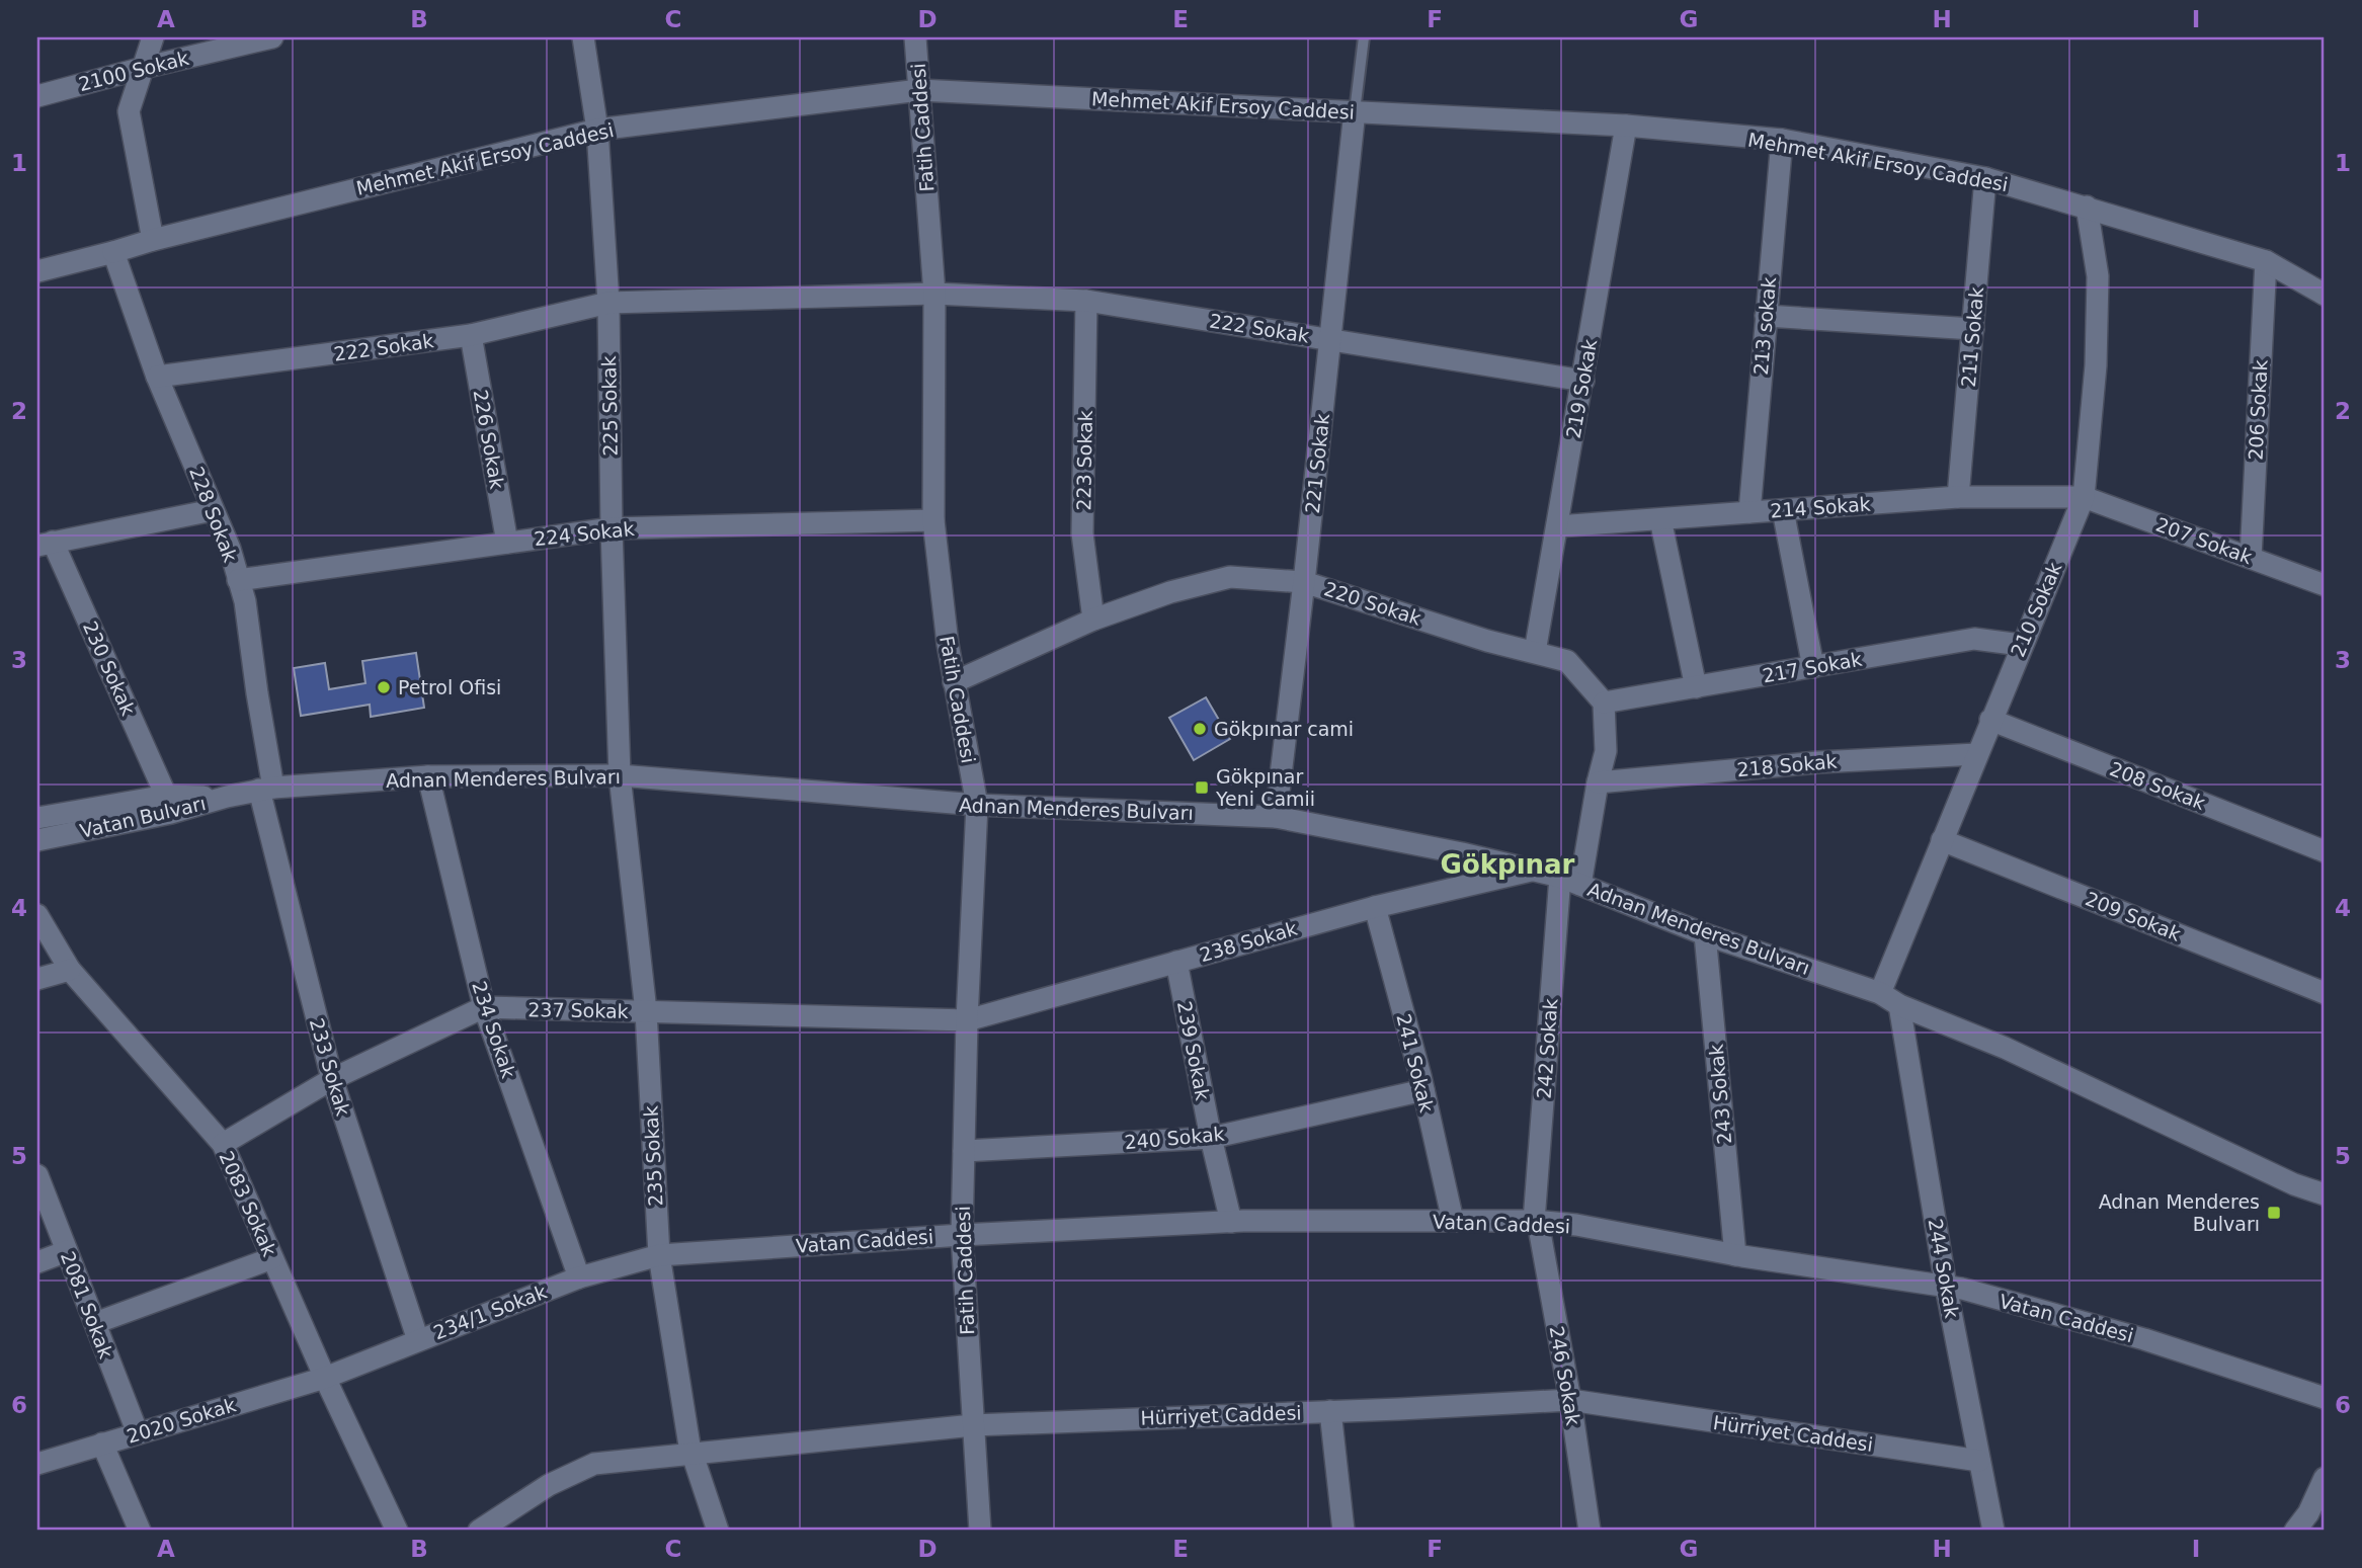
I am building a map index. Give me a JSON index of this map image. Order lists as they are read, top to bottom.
{
  "streets": {
    "street": [
      "2100 Sokak",
      "Mehmet Akif Ersoy Caddesi",
      "Fatih Caddesi",
      "213 sokak",
      "222 Sokak",
      "211 Sokak",
      "219 Sokak",
      "225 Sokak",
      "206 Sokak",
      "226 Sokak",
      "223 Sokak",
      "221 Sokak",
      "214 Sokak",
      "228 Sokak",
      "224 Sokak",
      "207 Sokak",
      "220 Sokak",
      "210 Sokak",
      "217 Sokak",
      "230 Sokak",
      "218 Sokak",
      "Adnan Menderes Bulvarı",
      "208 Sokak",
      "Vatan Bulvarı",
      "209 Sokak",
      "238 Sokak",
      "237 Sokak",
      "234 Sokak",
      "242 Sokak",
      "239 Sokak",
      "241 Sokak",
      "233 Sokak",
      "243 Sokak",
      "240 Sokak",
      "235 Sokak",
      "2083 Sokak",
      "Vatan Caddesi",
      "244 Sokak",
      "2081 Sokak",
      "234/1 Sokak",
      "246 Sokak",
      "Hürriyet Caddesi",
      "2020 Sokak"
    ]
  },
  "crossings": [
    ["Mehmet Akif Ersoy Caddesi", "Fatih Caddesi"],
    ["Mehmet Akif Ersoy Caddesi", "213 sokak"],
    ["Mehmet Akif Ersoy Caddesi", "211 Sokak"],
    ["Mehmet Akif Ersoy Caddesi", "219 Sokak"],
    ["Mehmet Akif Ersoy Caddesi", "225 Sokak"],
    ["Mehmet Akif Ersoy Caddesi", "206 Sokak"],
    ["Mehmet Akif Ersoy Caddesi", "221 Sokak"],
    ["Mehmet Akif Ersoy Caddesi", "228 Sokak"],
    ["Mehmet Akif Ersoy Caddesi", "210 Sokak"],
    ["Fatih Caddesi", "222 Sokak"],
    ["Fatih Caddesi", "224 Sokak"],
    ["Fatih Caddesi", "220 Sokak"],
    ["Fatih Caddesi", "Adnan Menderes Bulvarı"],
    ["Fatih Caddesi", "238 Sokak"],
    ["Fatih Caddesi", "237 Sokak"],
    ["Fatih Caddesi", "240 Sokak"],
    ["Fatih Caddesi", "Vatan Caddesi"],
    ["Fatih Caddesi", "Hürriyet Caddesi"],
    ["213 sokak", "214 Sokak"],
    ["222 Sokak", "219 Sokak"],
    ["222 Sokak", "225 Sokak"],
    ["222 Sokak", "226 Sokak"],
    ["222 Sokak", "223 Sokak"],
    ["222 Sokak", "221 Sokak"],
    ["222 Sokak", "228 Sokak"],
    ["211 Sokak", "214 Sokak"],
    ["219 Sokak", "214 Sokak"],
    ["219 Sokak", "220 Sokak"],
    ["225 Sokak", "224 Sokak"],
    ["225 Sokak", "Adnan Menderes Bulvarı"],
    ["225 Sokak", "235 Sokak"],
    ["206 Sokak", "207 Sokak"],
    ["226 Sokak", "224 Sokak"],
    ["223 Sokak", "220 Sokak"],
    ["221 Sokak", "220 Sokak"],
    ["221 Sokak", "Adnan Menderes Bulvarı"],
    ["214 Sokak", "207 Sokak"],
    ["214 Sokak", "210 Sokak"],
    ["228 Sokak", "224 Sokak"],
    ["228 Sokak", "Adnan Menderes Bulvarı"],
    ["228 Sokak", "233 Sokak"],
    ["207 Sokak", "210 Sokak"],
    ["220 Sokak", "217 Sokak"],
    ["210 Sokak", "217 Sokak"],
    ["210 Sokak", "218 Sokak"],
    ["210 Sokak", "Adnan Menderes Bulvarı"],
    ["210 Sokak", "208 Sokak"],
    ["210 Sokak", "209 Sokak"],
    ["230 Sokak", "Vatan Bulvarı"],
    ["Adnan Menderes Bulvarı", "Vatan Bulvarı"],
    ["Adnan Menderes Bulvarı", "238 Sokak"],
    ["Adnan Menderes Bulvarı", "234 Sokak"],
    ["Adnan Menderes Bulvarı", "242 Sokak"],
    ["Adnan Menderes Bulvarı", "233 Sokak"],
    ["Adnan Menderes Bulvarı", "243 Sokak"],
    ["Adnan Menderes Bulvarı", "235 Sokak"],
    ["Adnan Menderes Bulvarı", "244 Sokak"],
    ["238 Sokak", "237 Sokak"],
    ["238 Sokak", "239 Sokak"],
    ["238 Sokak", "241 Sokak"],
    ["237 Sokak", "234 Sokak"],
    ["237 Sokak", "233 Sokak"],
    ["237 Sokak", "235 Sokak"],
    ["237 Sokak", "2083 Sokak"],
    ["234 Sokak", "234/1 Sokak"],
    ["242 Sokak", "Vatan Caddesi"],
    ["242 Sokak", "246 Sokak"],
    ["239 Sokak", "240 Sokak"],
    ["239 Sokak", "Vatan Caddesi"],
    ["241 Sokak", "240 Sokak"],
    ["241 Sokak", "Vatan Caddesi"],
    ["233 Sokak", "234/1 Sokak"],
    ["243 Sokak", "Vatan Caddesi"],
    ["235 Sokak", "Vatan Caddesi"],
    ["235 Sokak", "234/1 Sokak"],
    ["235 Sokak", "Hürriyet Caddesi"],
    ["2083 Sokak", "234/1 Sokak"],
    ["2083 Sokak", "2020 Sokak"],
    ["Vatan Caddesi", "244 Sokak"],
    ["Vatan Caddesi", "234/1 Sokak"],
    ["Vatan Caddesi", "246 Sokak"],
    ["244 Sokak", "Hürriyet Caddesi"],
    ["2081 Sokak", "2020 Sokak"],
    ["234/1 Sokak", "2020 Sokak"],
    ["246 Sokak", "Hürriyet Caddesi"]
  ],
  "districts": ["Gökpınar"],
  "places": {
    "other": ["Petrol Ofisi", "Gökpınar cami"],
    "transit": ["Gökpınar Yeni Camii", "Adnan Menderes Bulvarı"]
  },
  "grid": {
    "columns": [
      "A",
      "B",
      "C",
      "D",
      "E",
      "F",
      "G",
      "H",
      "I"
    ],
    "rows": [
      "1",
      "2",
      "3",
      "4",
      "5",
      "6"
    ]
  }
}
